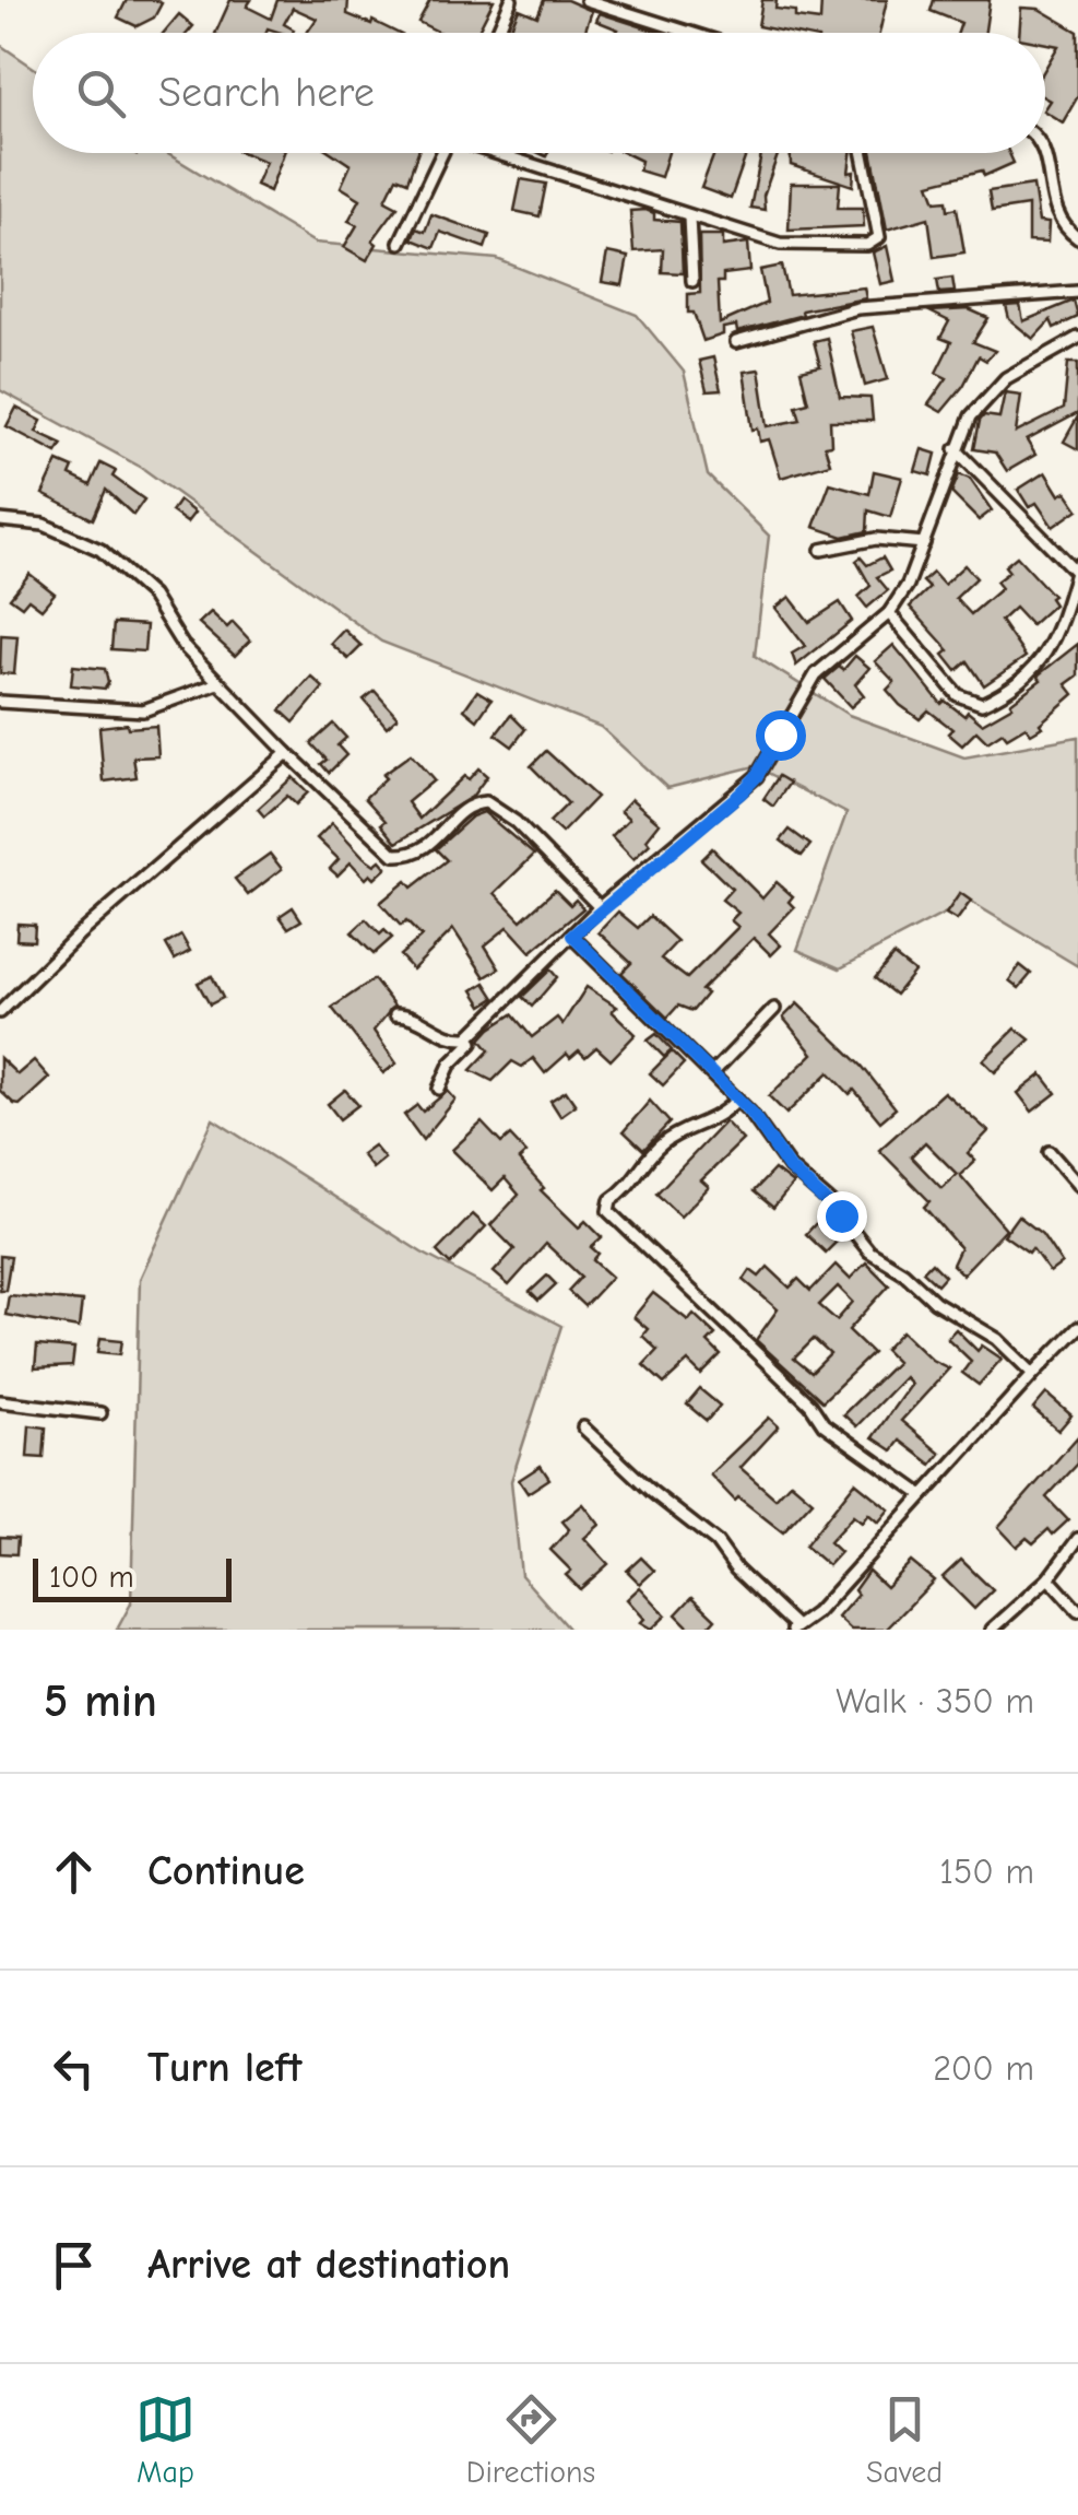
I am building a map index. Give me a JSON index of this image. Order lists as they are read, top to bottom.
{
  "scale_bar": "100 m",
  "page": {
    "search": "Search here",
    "scale": "100 m",
    "heading": ["5 min", "Walk · 350 m"],
    "list": [
      ["Continue", "150 m"],
      ["Turn left", "200 m"],
      "Arrive at destination"
    ],
    "nav": ["Map", "Directions", "Saved"]
  }
}
